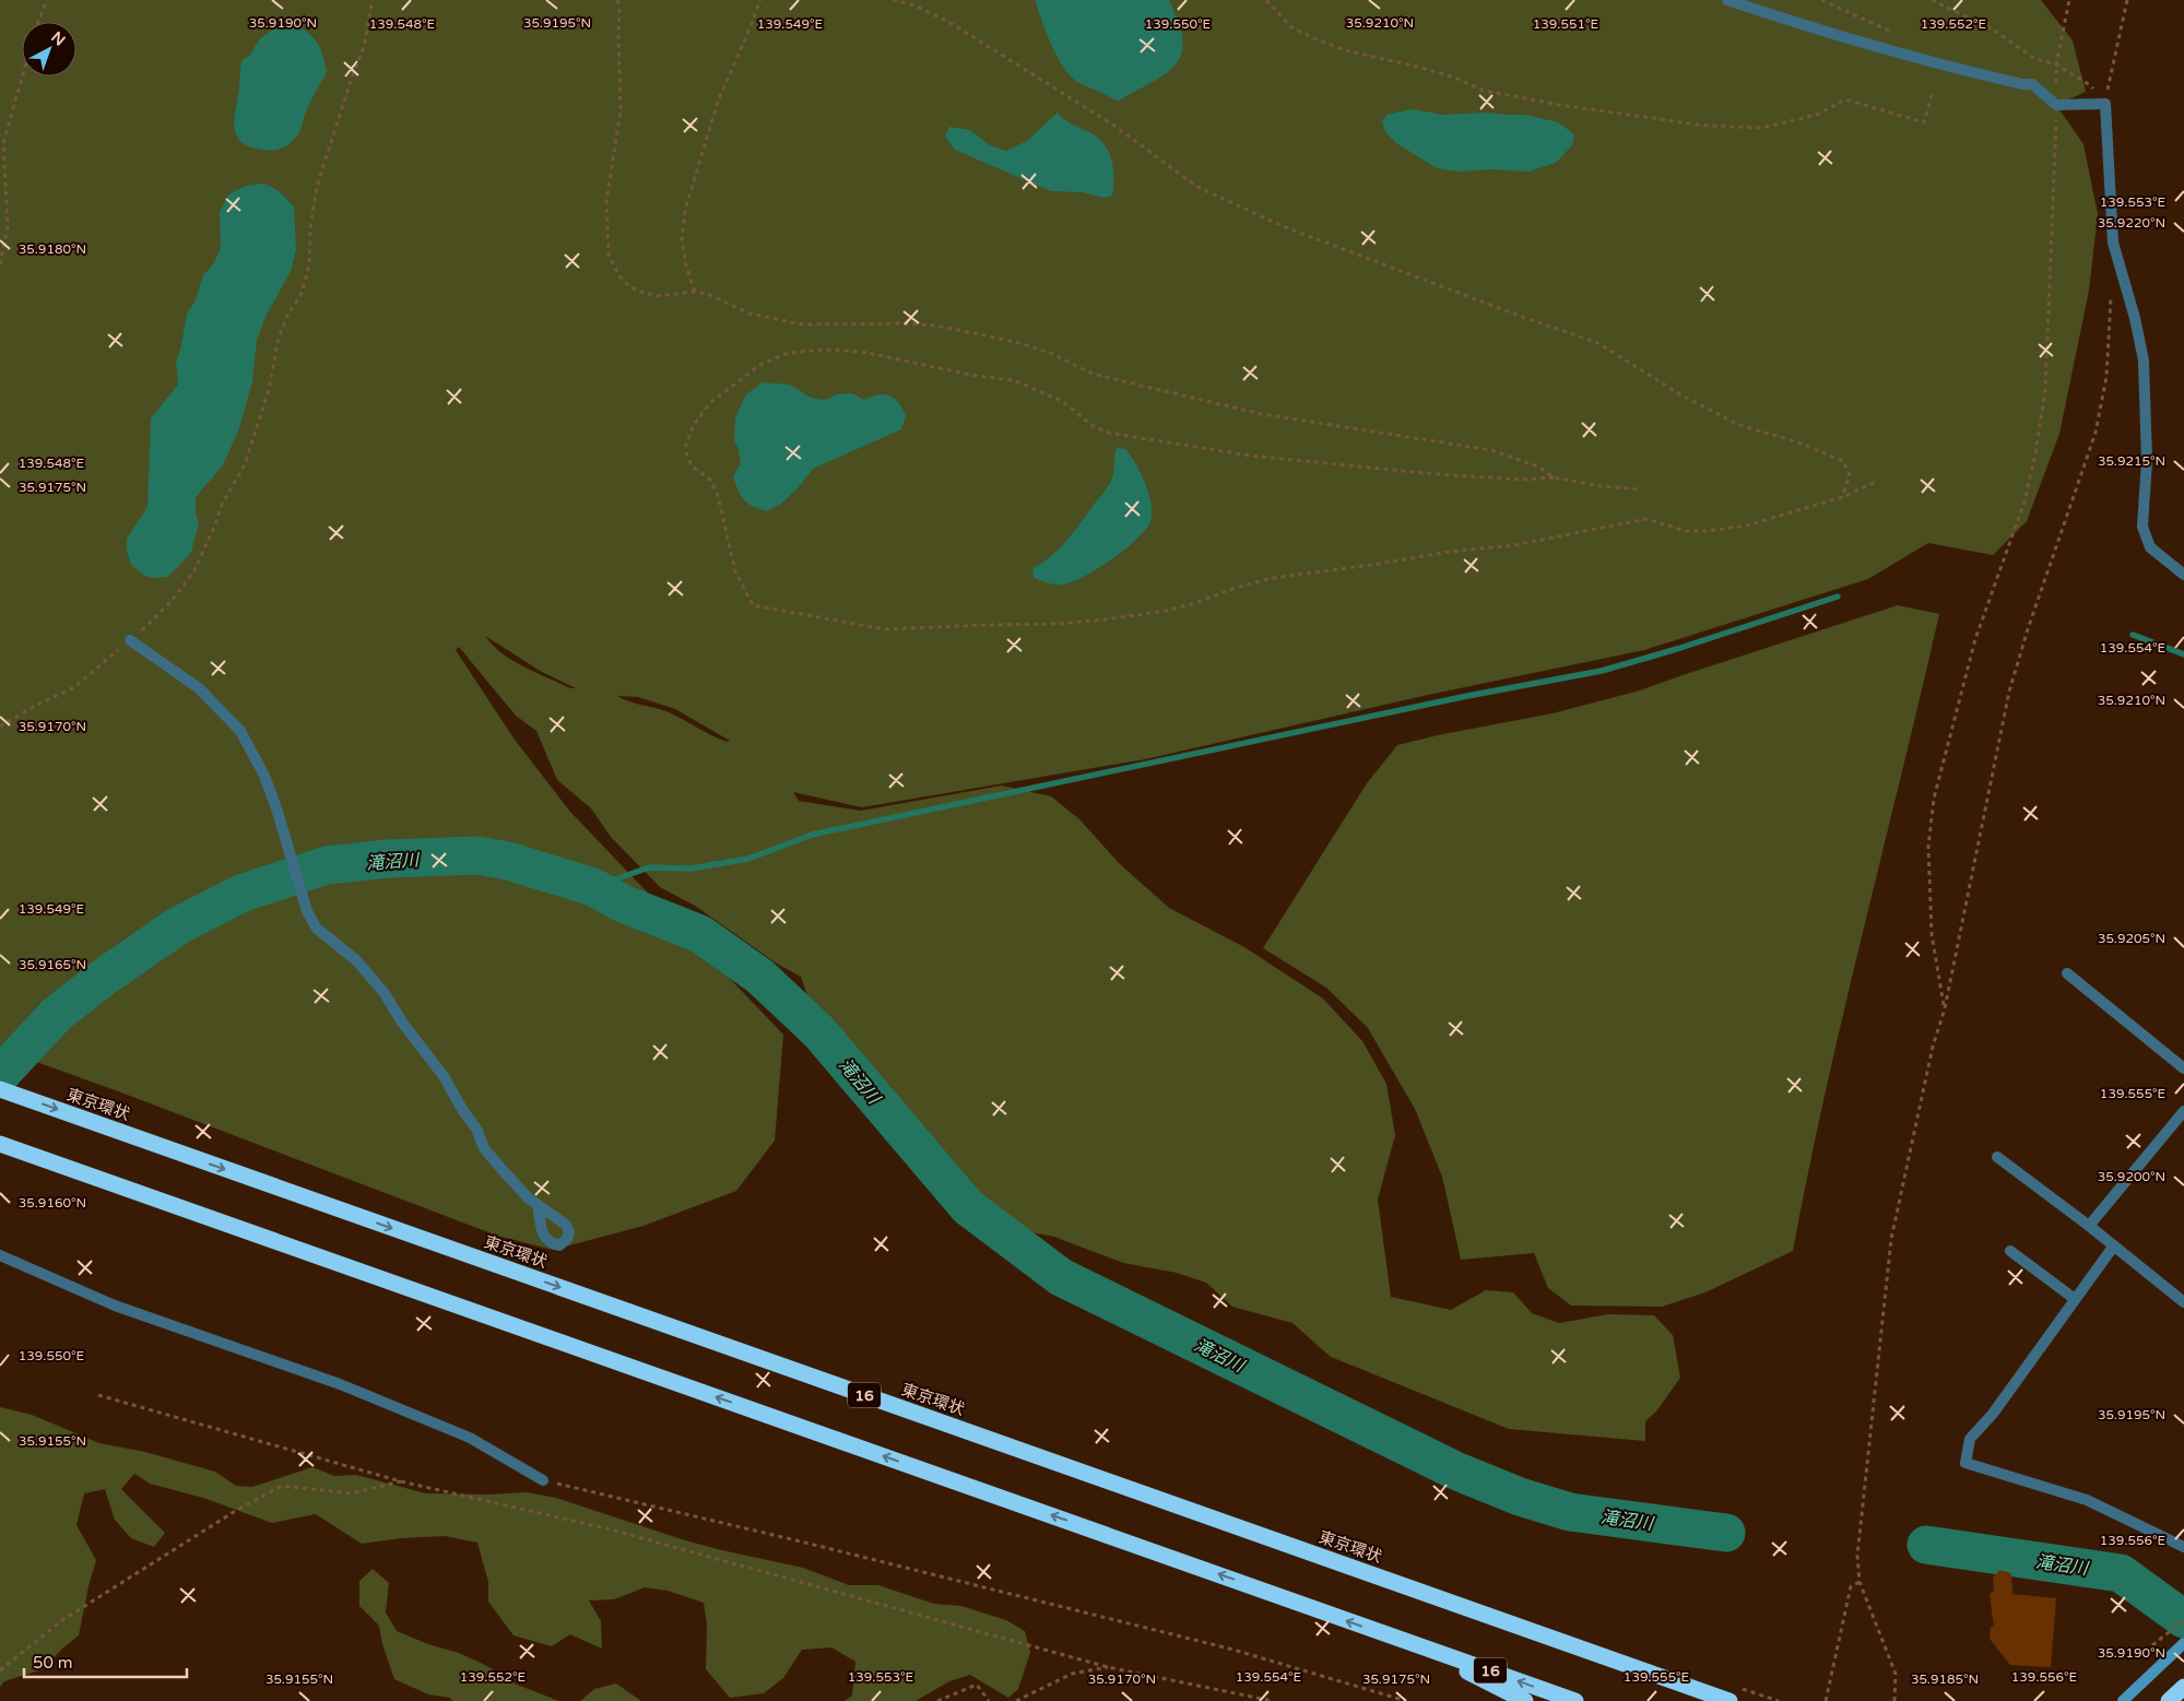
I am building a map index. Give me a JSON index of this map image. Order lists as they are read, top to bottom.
{
  "streets": {
    "highway": ["東京環状", "16"]
  },
  "water": ["滝沼川"],
  "scale_bar": "50 m",
  "north": "top right",
  "coordinates": [
    "35.9190°N",
    "35.9195°N",
    "35.9210°N",
    "139.548°E",
    "139.549°E",
    "139.550°E",
    "139.551°E",
    "139.552°E",
    "139.553°E",
    "35.9220°N",
    "35.9180°N",
    "35.9215°N",
    "35.9175°N",
    "139.554°E",
    "35.9170°N",
    "35.9205°N",
    "35.9165°N",
    "139.555°E",
    "35.9200°N",
    "35.9160°N",
    "35.9155°N",
    "139.556°E",
    "35.9185°N"
  ]
}
